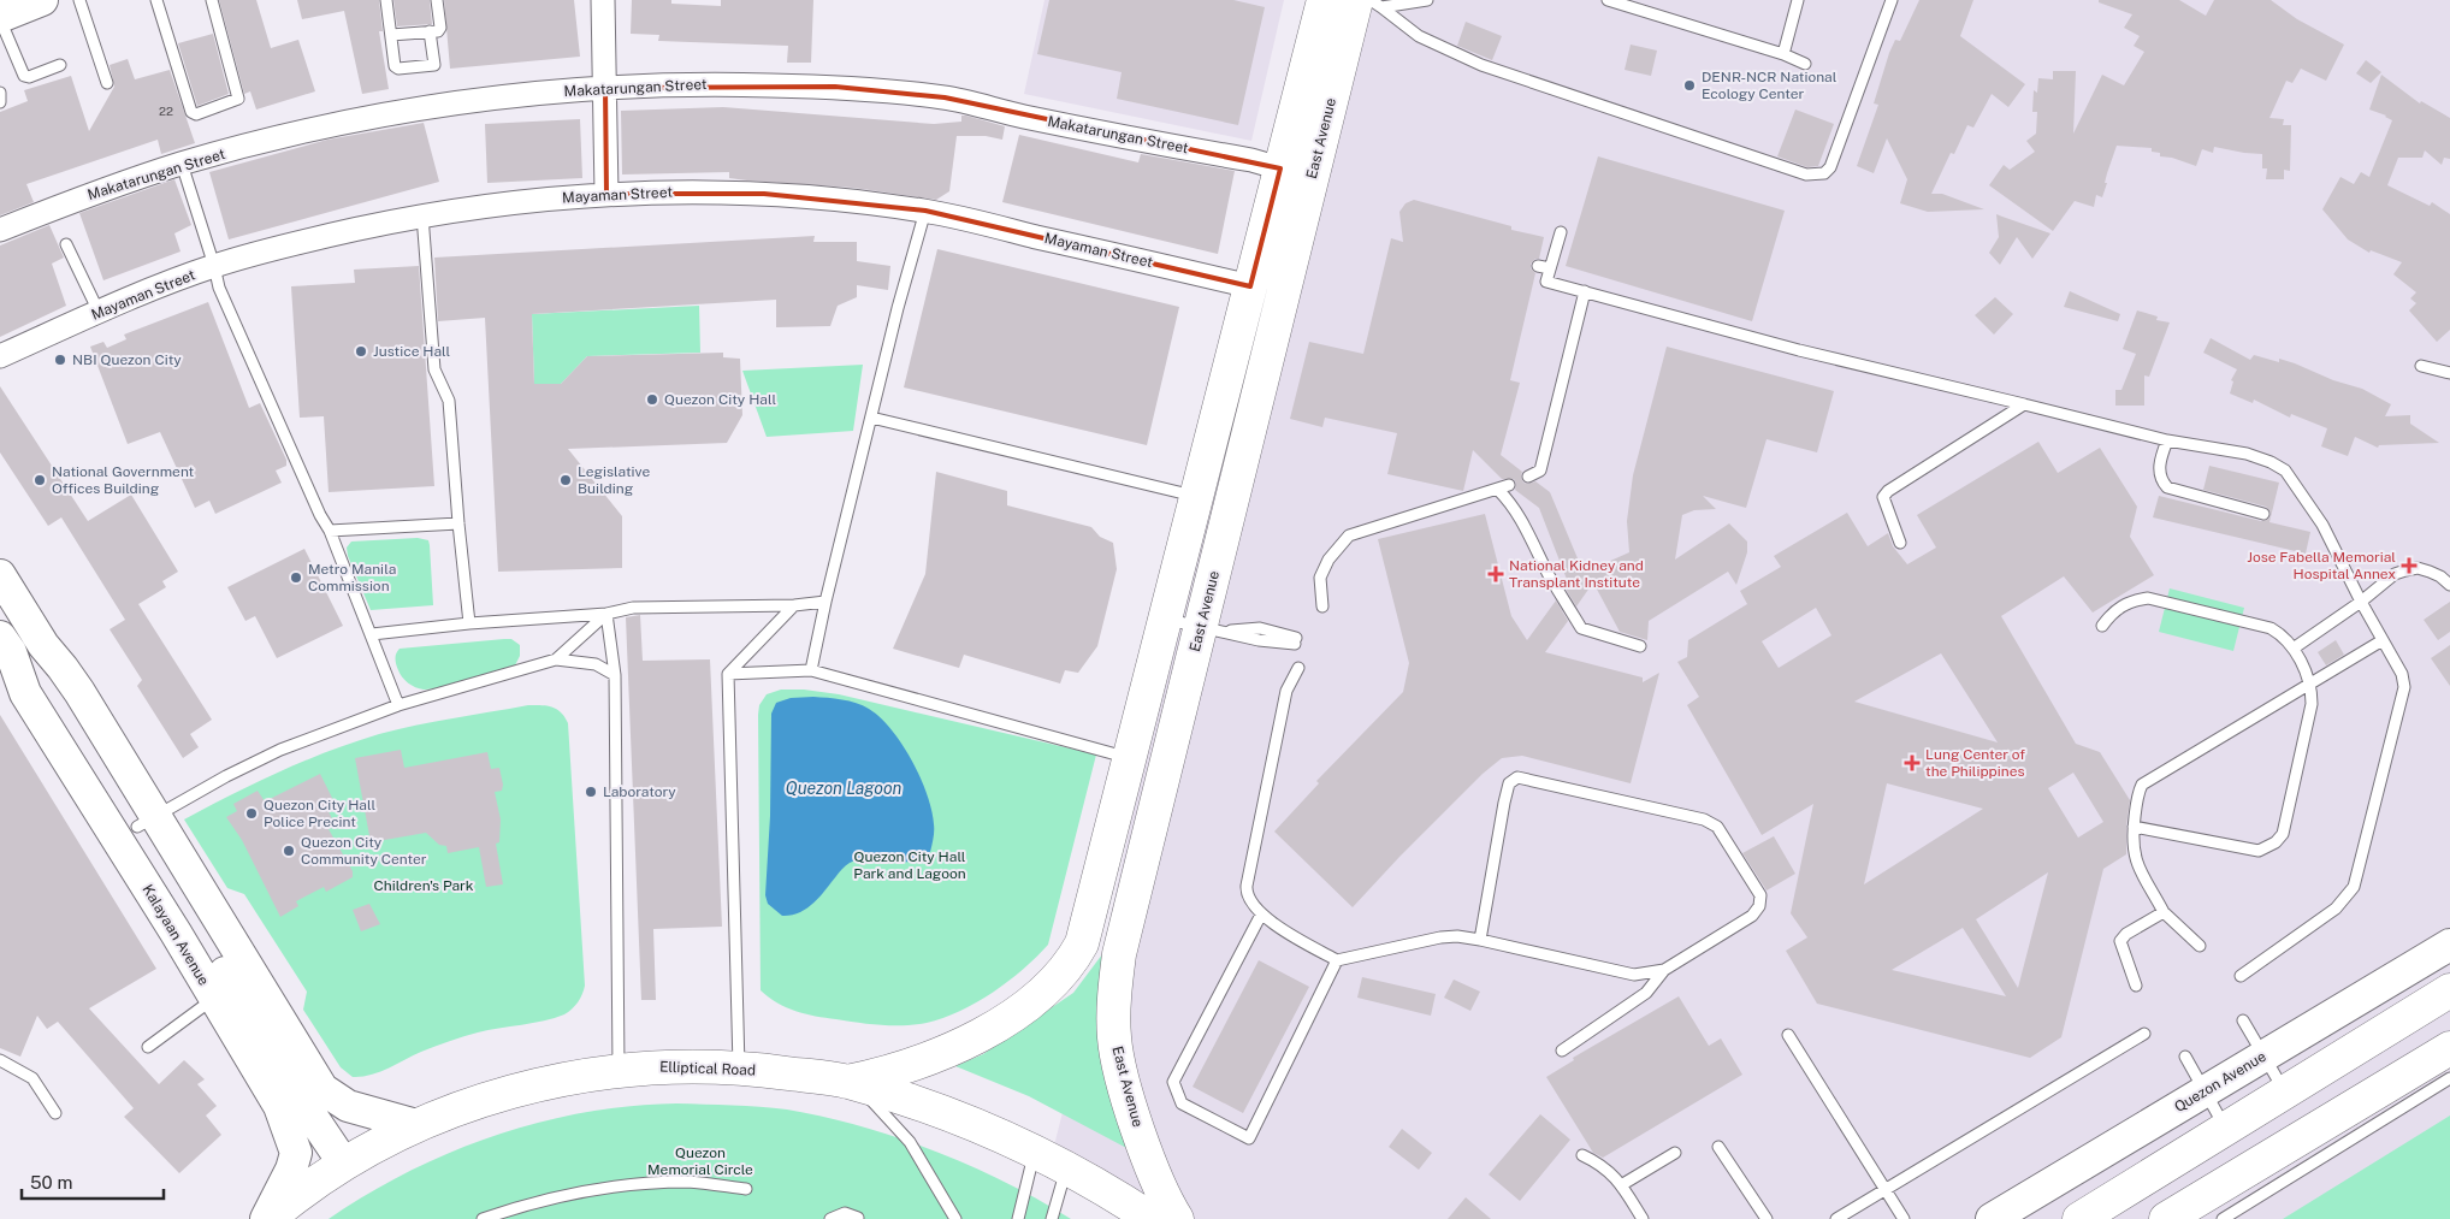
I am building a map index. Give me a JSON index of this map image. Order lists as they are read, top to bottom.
{
  "streets": {
    "main road": [
      "East Avenue",
      "Kalayaan Avenue",
      "Elliptical Road",
      "Quezon Avenue"
    ],
    "street": ["Makatarungan Street", "Mayaman Street"]
  },
  "crossings": [
    ["Kalayaan Avenue", "Elliptical Road"]
  ],
  "water": ["Quezon Lagoon"],
  "parks": ["Quezon City Hall Park and Lagoon", "Children's Park", "Quezon Memorial Circle"],
  "places": {
    "other": [
      "DENR-NCR National Ecology Center",
      "Justice Hall",
      "NBI Quezon City",
      "Quezon City Hall",
      "National Government Offices Building",
      "Legislative Building",
      "Metro Manila Commission",
      "Laboratory",
      "Quezon City Hall Police Precint",
      "Quezon City Community Center"
    ],
    "health": ["Jose Fabella Memorial Hospital Annex", "National Kidney and Transplant Institute", "Lung Center of the Philippines"]
  },
  "house_numbers": ["22"],
  "scale_bar": "50 m"
}
